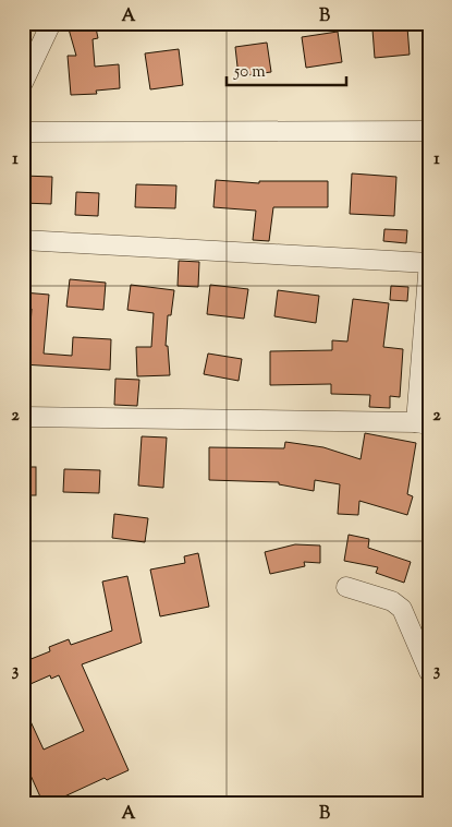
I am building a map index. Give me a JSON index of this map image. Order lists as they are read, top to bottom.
{
  "scale_bar": "50 m",
  "grid": {
    "columns": ["A", "B"],
    "rows": ["1", "2", "3"]
  }
}
